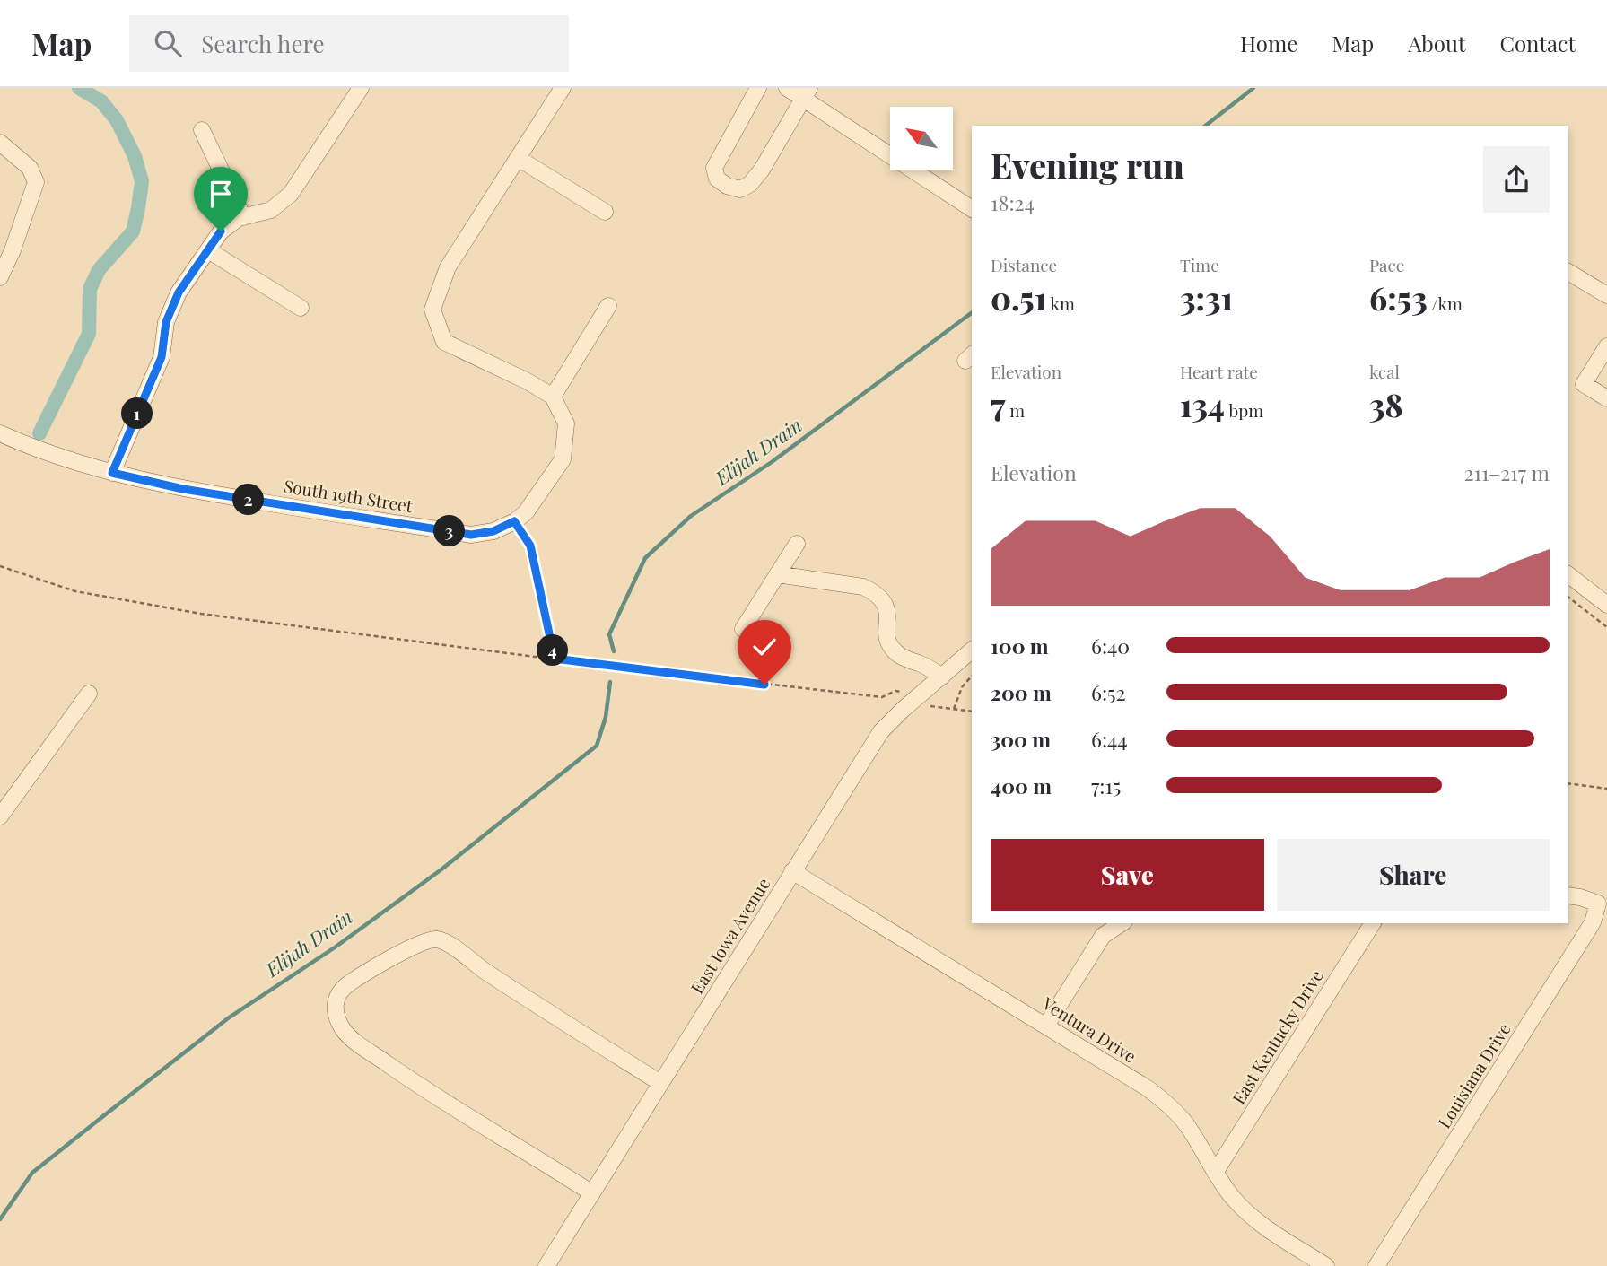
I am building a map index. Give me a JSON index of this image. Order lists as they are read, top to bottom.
{
  "streets": {
    "street": [
      "South 19th Street",
      "East Iowa Avenue",
      "Ventura Drive",
      "East Kentucky Drive",
      "Louisiana Drive"
    ]
  },
  "crossings": [
    ["East Iowa Avenue", "Ventura Drive"],
    ["Ventura Drive", "East Kentucky Drive"]
  ],
  "water": ["Elijah Drain"],
  "north": "top left",
  "page": {
    "header": "Map",
    "search": "Search here",
    "nav": [
      "Home",
      "Map",
      "About",
      "Contact"
    ],
    "heading": ["Evening run", "18:24"],
    "stats": [
      ["Distance", "0.51 km"],
      ["Time", "3:31"],
      ["Pace", "6:53 /km"],
      ["Elevation", "7 m"],
      ["Heart rate", "134 bpm"],
      ["kcal", "38"]
    ],
    "pins": [
      "1",
      "2",
      "3",
      "4"
    ],
    "chart": ["Elevation", "211–217 m"],
    "list": [
      {
        "name": "100 m",
        "note": "6:40"
      },
      {
        "name": "200 m",
        "note": "6:52"
      },
      {
        "name": "300 m",
        "note": "6:44"
      },
      {
        "name": "400 m",
        "note": "7:15"
      }
    ],
    "buttons": ["Save", "Share"]
  }
}
